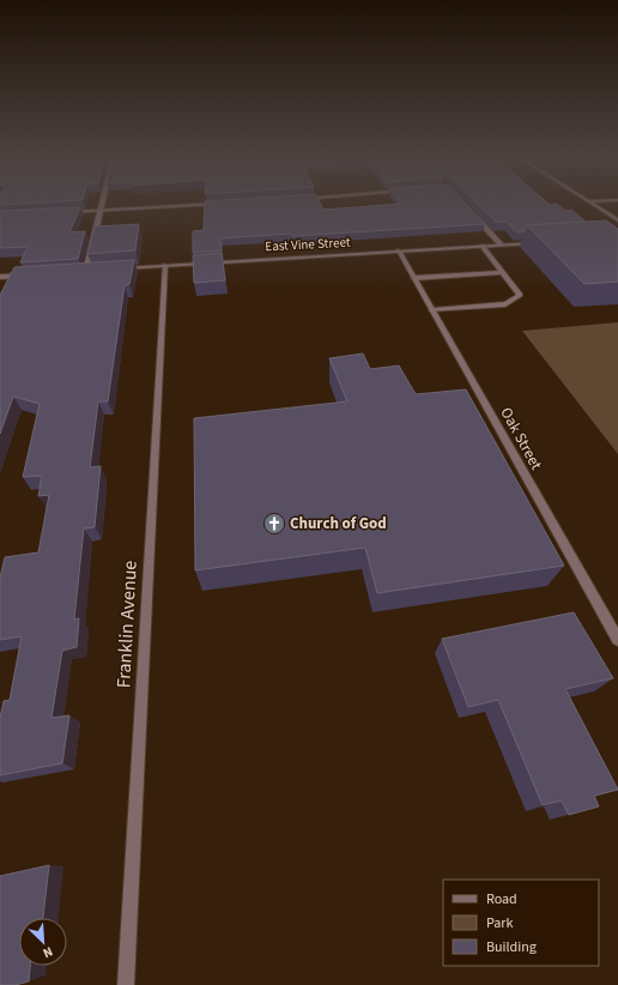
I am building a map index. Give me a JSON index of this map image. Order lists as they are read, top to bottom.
{
  "streets": {
    "street": ["East Vine Street", "Oak Street", "Franklin Avenue"]
  },
  "crossings": [
    ["East Vine Street", "Oak Street"],
    ["East Vine Street", "Franklin Avenue"]
  ],
  "places": {
    "church": ["Church of God"]
  },
  "legend": ["Road", "Park", "Building"],
  "north": "bottom right"
}
